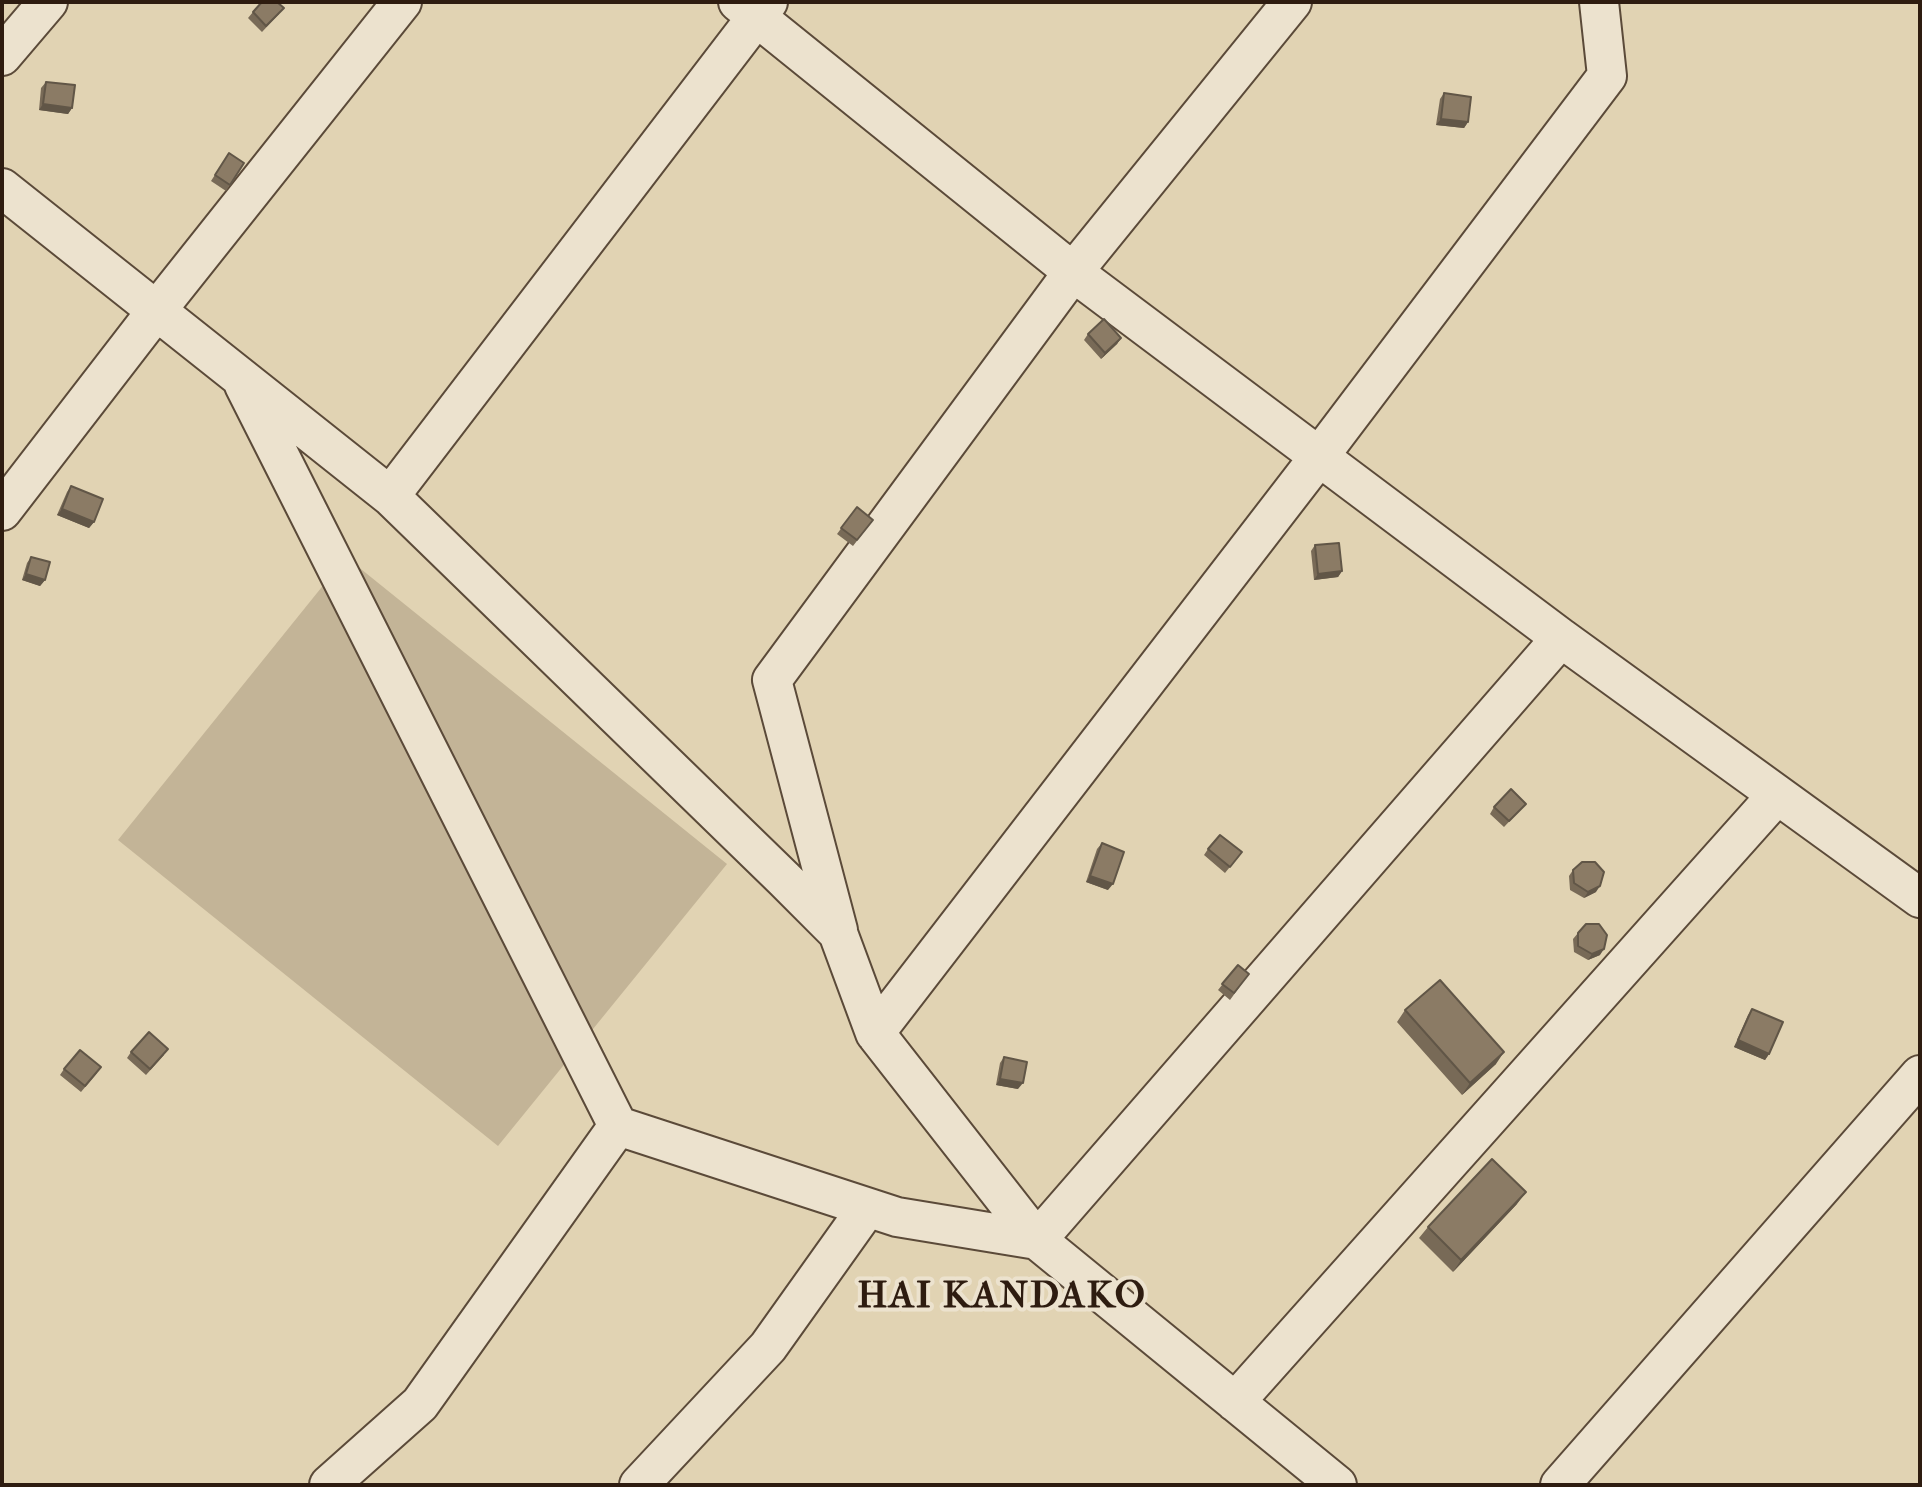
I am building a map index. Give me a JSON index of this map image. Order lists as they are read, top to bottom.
{
  "districts": ["HAI KANDAKO"]
}
